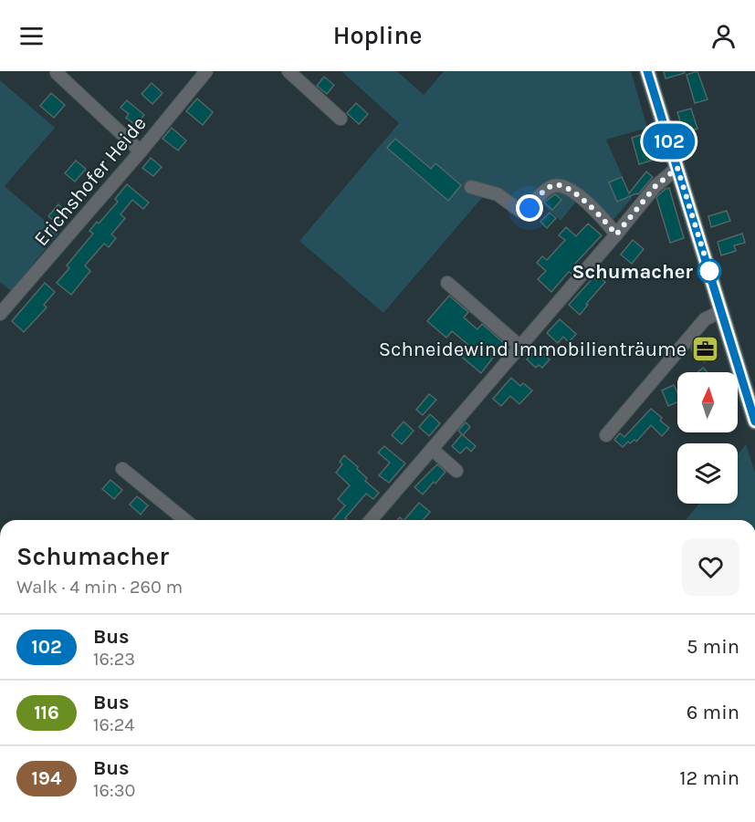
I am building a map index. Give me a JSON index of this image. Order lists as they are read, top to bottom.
{
  "streets": {
    "street": ["Erichshofer Heide"]
  },
  "places": {
    "other": ["Schumacher"],
    "office": ["Schneidewind Immobilienträume"]
  },
  "lines": ["bus line 102"],
  "north": "top",
  "page": {
    "header": "Hopline",
    "on_map": "102",
    "heading": ["Schumacher", "Walk · 4 min · 260 m"],
    "list": [
      {
        "mark": "102",
        "name": "Bus",
        "note": "16:23",
        "value": "5 min"
      },
      {
        "mark": "116",
        "name": "Bus",
        "note": "16:24",
        "value": "6 min"
      },
      {
        "mark": "194",
        "name": "Bus",
        "note": "16:30",
        "value": "12 min"
      }
    ]
  }
}
